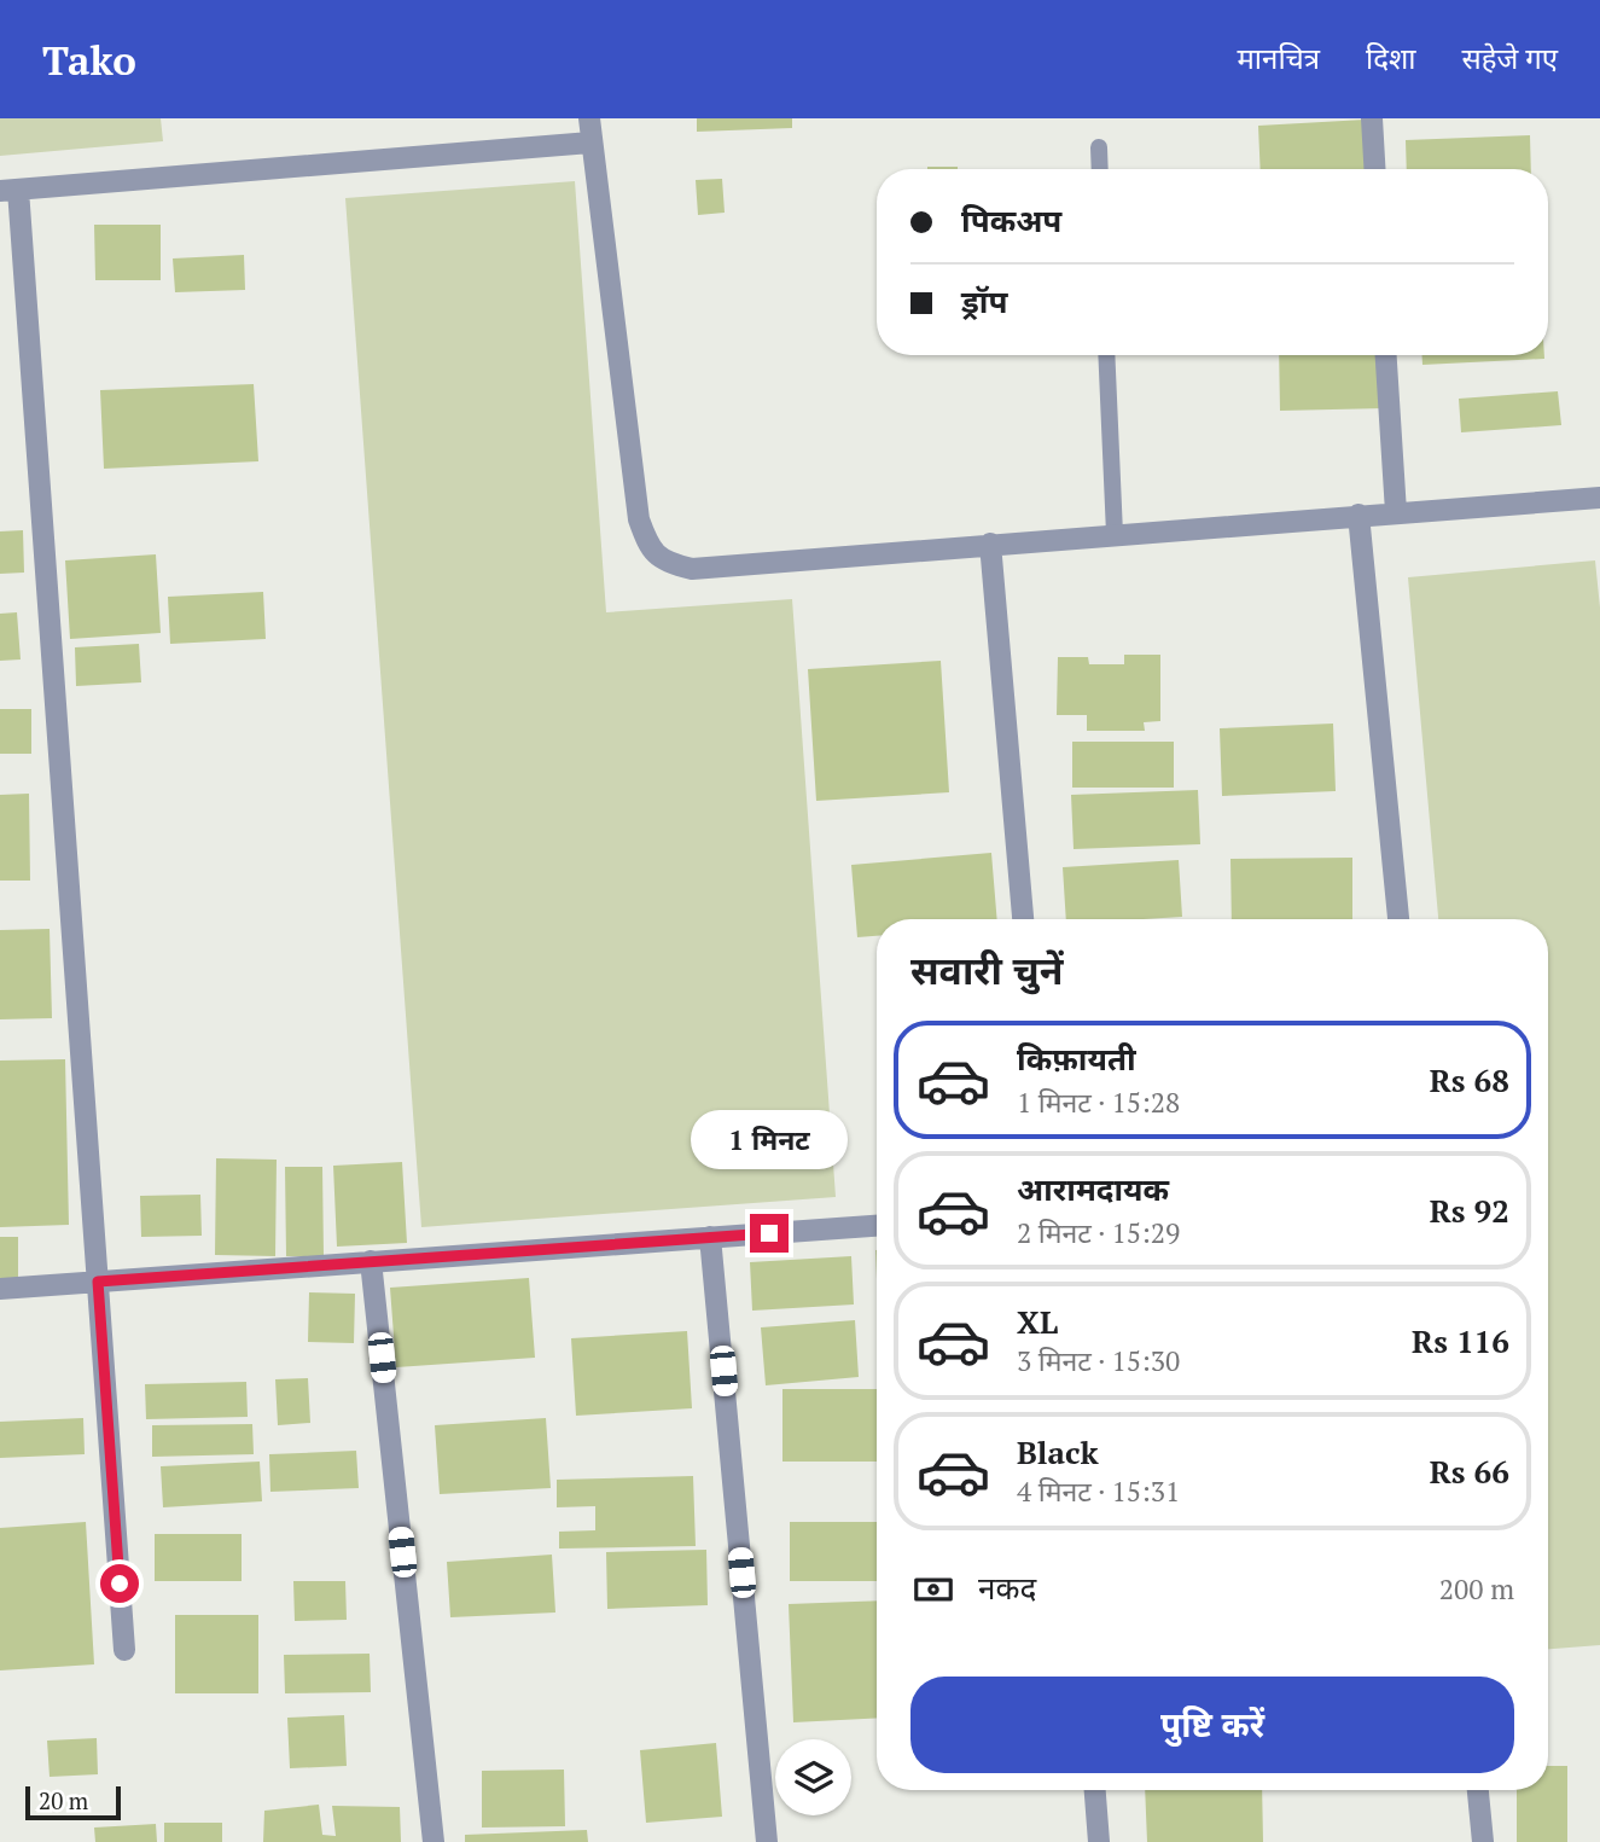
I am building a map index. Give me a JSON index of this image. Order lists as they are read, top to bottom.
{
  "scale_bar": "20 m",
  "page": {
    "header": "Tako",
    "nav": ["मानचित्र", "दिशा", "सहेजे गए"],
    "banner": ["पिकअप", "ड्रॉप"],
    "heading": "सवारी चुनें",
    "list": [
      {
        "name": "किफ़ायती",
        "note": "1 मिनट · 15:28",
        "value": "Rs 68"
      },
      {
        "name": "आरामदायक",
        "note": "2 मिनट · 15:29",
        "value": "Rs 92"
      },
      {
        "name": "XL",
        "note": "3 मिनट · 15:30",
        "value": "Rs 116"
      },
      {
        "name": "Black",
        "note": "4 मिनट · 15:31",
        "value": "Rs 66"
      }
    ],
    "bubble": "1 मिनट",
    "pay": ["नकद", "200 m"],
    "buttons": "पुष्टि करें",
    "scale": "20 m"
  }
}
